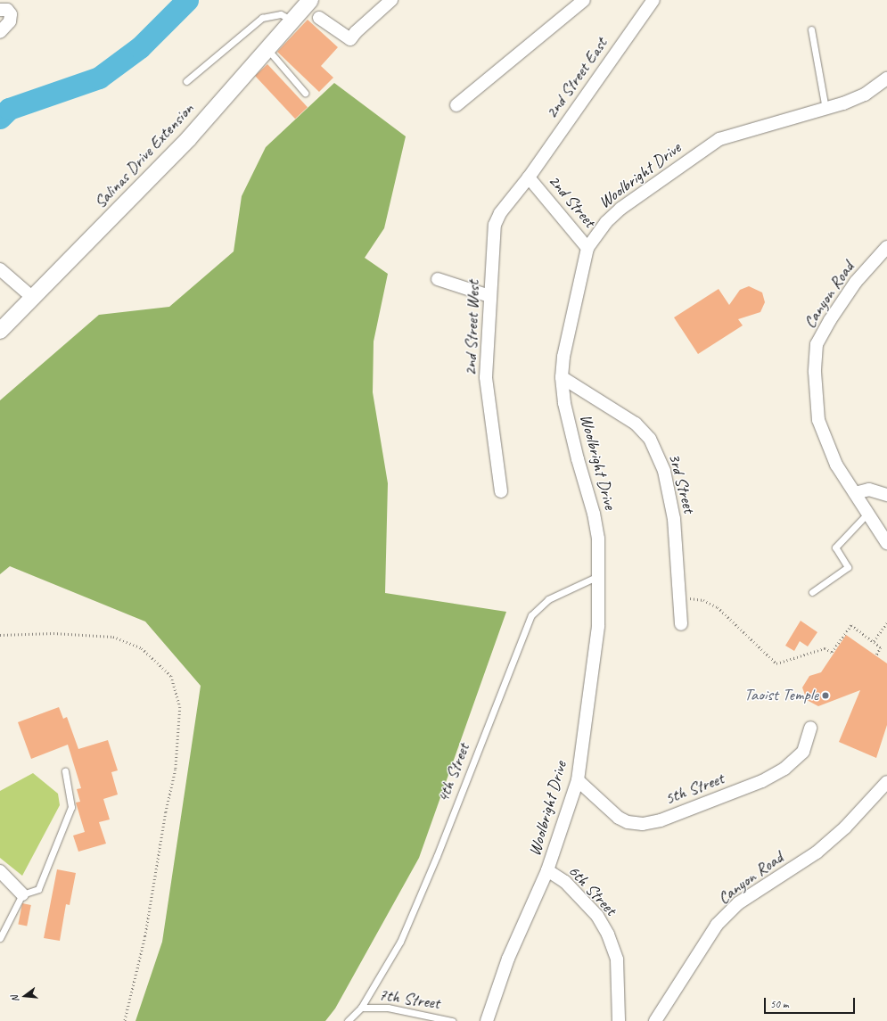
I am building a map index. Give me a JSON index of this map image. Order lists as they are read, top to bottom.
{
  "streets": {
    "street": [
      "2nd Street East",
      "Salinas Drive Extension",
      "Woolbright Drive",
      "2nd Street",
      "Canyon Road",
      "2nd Street West",
      "3rd Street",
      "5th Street",
      "6th Street"
    ],
    "lane": ["4th Street", "7th Street"]
  },
  "crossings": [
    ["2nd Street East", "2nd Street"],
    ["2nd Street East", "2nd Street West"],
    ["Woolbright Drive", "2nd Street"],
    ["Woolbright Drive", "3rd Street"],
    ["Woolbright Drive", "4th Street"],
    ["Woolbright Drive", "5th Street"],
    ["Woolbright Drive", "6th Street"],
    ["2nd Street", "2nd Street West"],
    ["4th Street", "7th Street"]
  ],
  "places": ["Taoist Temple"],
  "scale_bar": "50 m",
  "north": "left"
}
